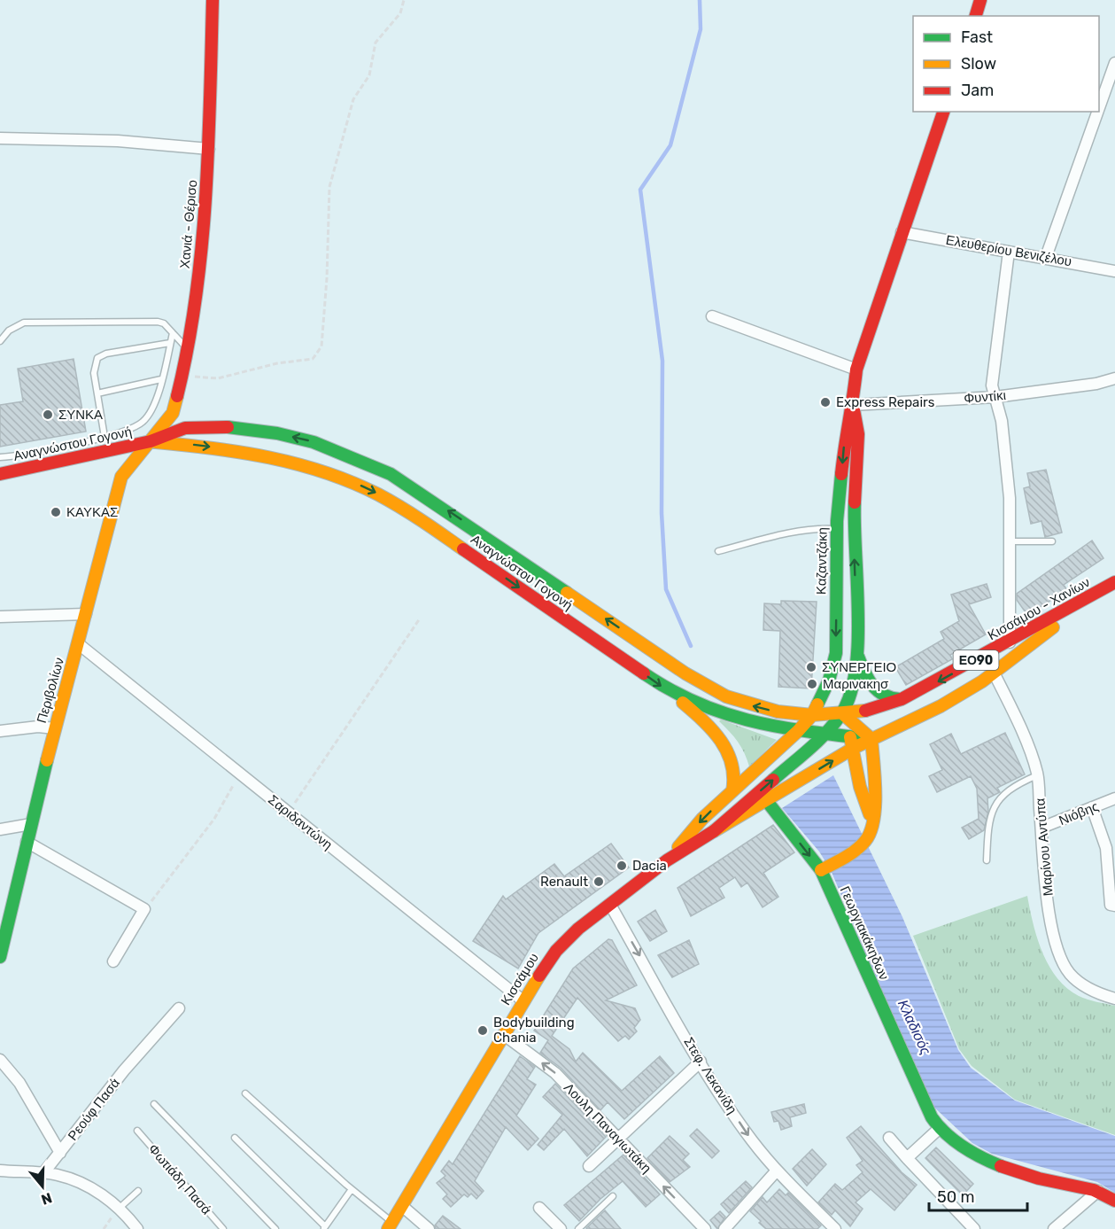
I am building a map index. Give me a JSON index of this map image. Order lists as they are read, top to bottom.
{
  "streets": {
    "main road": [
      "Χανιά - Θέρισο",
      "Αναγνώστου Γογονή",
      "Καζαντζάκη",
      "Κισσάμου - Χανίων",
      "ΕΟ90",
      "Περιβολίων",
      "Γεωργιακάκηδων",
      "Κισσάμου"
    ],
    "street": [
      "Ελευθερίου Βενιζέλου",
      "Φυντίκι",
      "Νιόβης",
      "Σαριδαντώνη",
      "Μαρίνου Αντύπα",
      "Στεφ. Λεκανίδη",
      "Ρεούφ Πασά",
      "Λουλη Παναγιωτάκη"
    ],
    "lane": ["Φωτιάδη Πασά"]
  },
  "crossings": [
    ["Χανιά - Θέρισο", "Αναγνώστου Γογονή"],
    ["Χανιά - Θέρισο", "Περιβολίων"],
    ["Ελευθερίου Βενιζέλου", "Καζαντζάκη"],
    ["Φυντίκι", "Καζαντζάκη"],
    ["Αναγνώστου Γογονή", "Καζαντζάκη"],
    ["Αναγνώστου Γογονή", "ΕΟ90"],
    ["Αναγνώστου Γογονή", "Περιβολίων"],
    ["Αναγνώστου Γογονή", "Κισσάμου"],
    ["Καζαντζάκη", "Κισσάμου - Χανίων"],
    ["Καζαντζάκη", "ΕΟ90"],
    ["Καζαντζάκη", "Κισσάμου"],
    ["Κισσάμου - Χανίων", "ΕΟ90"],
    ["Κισσάμου - Χανίων", "Μαρίνου Αντύπα"],
    ["Κισσάμου - Χανίων", "Κισσάμου"],
    ["ΕΟ90", "Γεωργιακάκηδων"],
    ["ΕΟ90", "Κισσάμου"],
    ["Περιβολίων", "Σαριδαντώνη"],
    ["Νιόβης", "Μαρίνου Αντύπα"],
    ["Σαριδαντώνη", "Κισσάμου"],
    ["Κισσάμου", "Στεφ. Λεκανίδη"],
    ["Κισσάμου", "Λουλη Παναγιωτάκη"]
  ],
  "one_way": ["Στεφ. Λεκανίδη", "Λουλη Παναγιωτάκη"],
  "water": ["Κλαδισός"],
  "places": [
    "Express Repairs",
    "ΣΥΝΚΑ",
    "ΚΑΥΚΑΣ",
    "ΣΥΝΕΡΓΕΙΟ",
    "Μαρινακησ",
    "Dacia",
    "Renault",
    "Bodybuilding Chania"
  ],
  "legend": ["Fast", "Slow", "Jam"],
  "scale_bar": "50 m",
  "north": "bottom"
}
